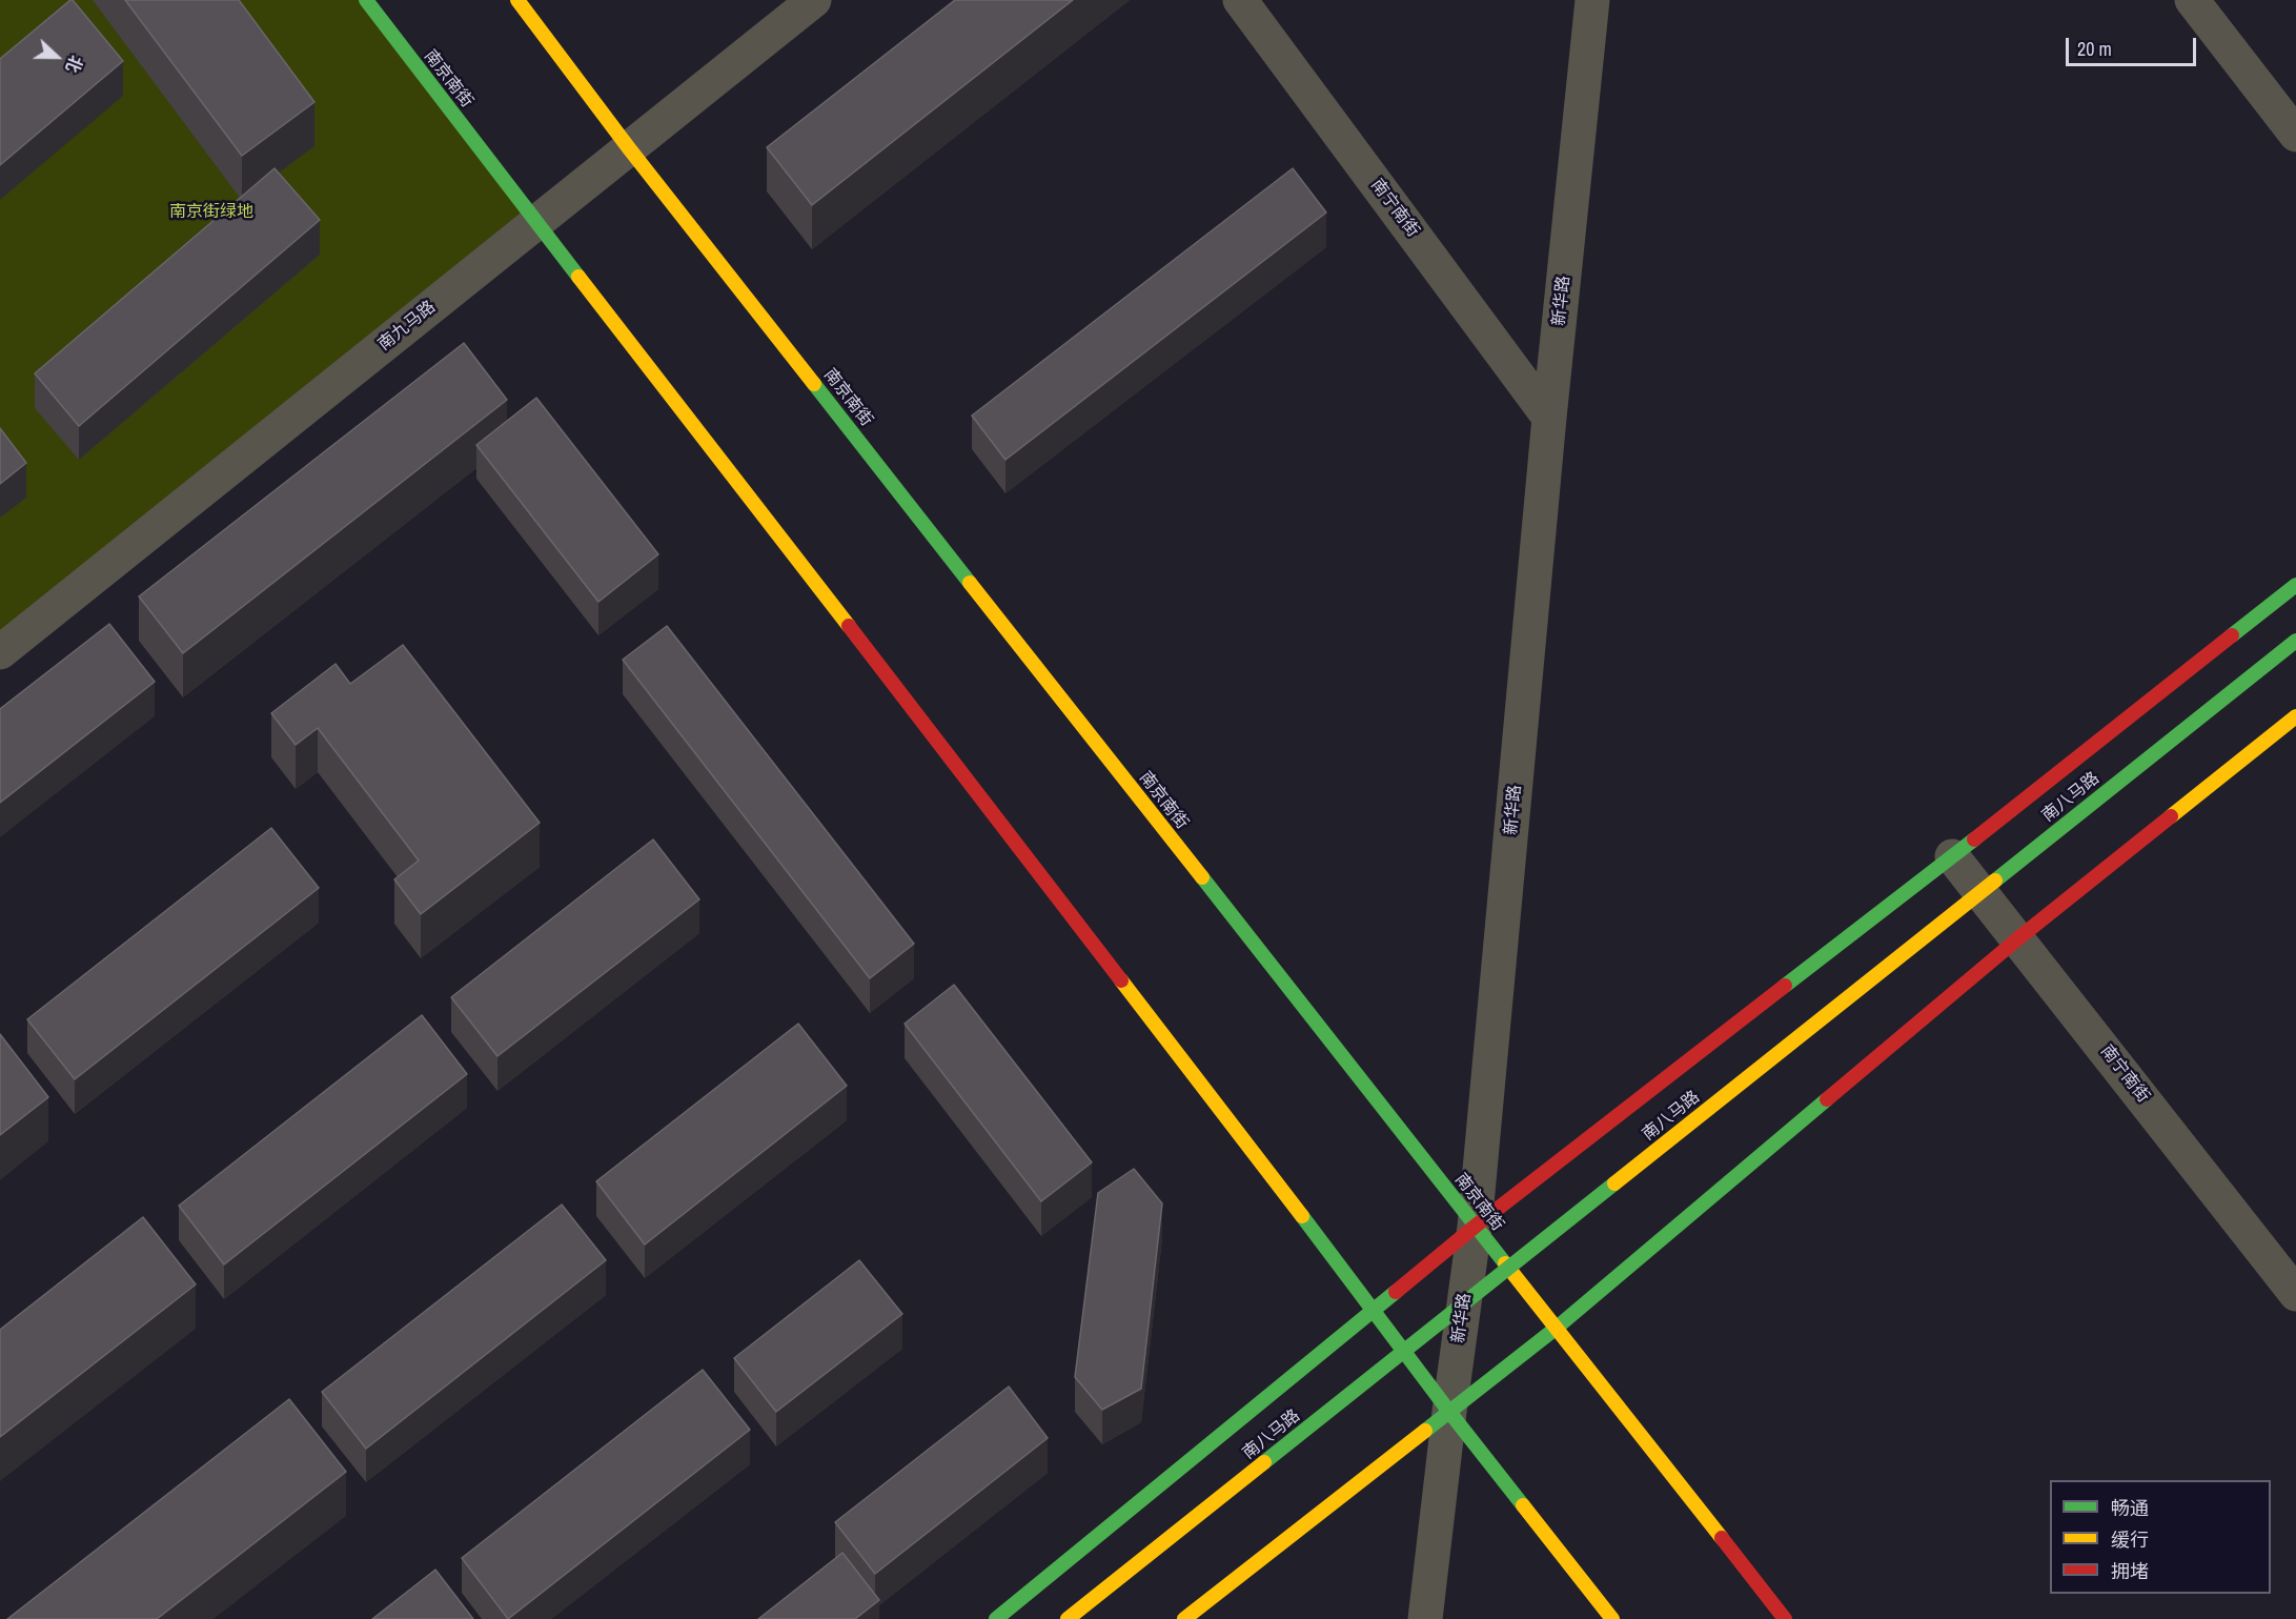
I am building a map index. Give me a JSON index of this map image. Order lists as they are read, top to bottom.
{
  "streets": {
    "main road": ["南京南街", "南八马路"],
    "street": ["南宁南街", "新华路", "南九马路"]
  },
  "crossings": [
    ["南京南街", "新华路"],
    ["南京南街", "南九马路"],
    ["南京南街", "南八马路"],
    ["南宁南街", "新华路"],
    ["南宁南街", "南八马路"],
    ["新华路", "南八马路"]
  ],
  "parks": ["南京街绿地"],
  "legend": ["畅通", "缓行", "拥堵"],
  "scale_bar": "20 m",
  "north": "right"
}
